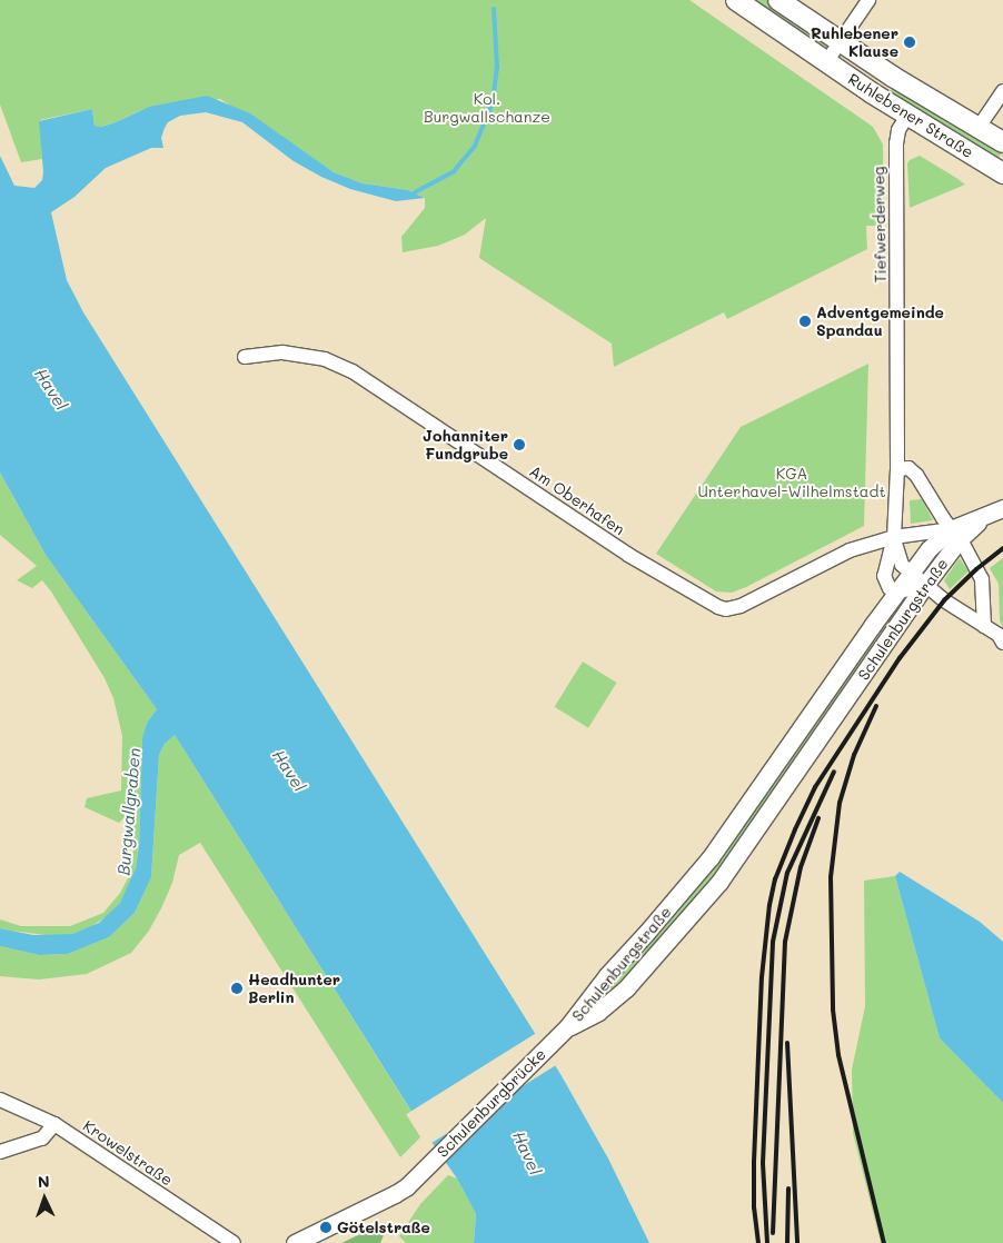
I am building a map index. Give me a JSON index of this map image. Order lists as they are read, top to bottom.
{
  "streets": {
    "main road": ["Ruhlebener Straße"],
    "street": [
      "Tiefwerderweg",
      "Am Oberhafen",
      "Schulenburgstraße",
      "Schulenburgbrücke",
      "Krowelstraße"
    ]
  },
  "crossings": [
    ["Ruhlebener Straße", "Tiefwerderweg"],
    ["Tiefwerderweg", "Am Oberhafen"],
    ["Tiefwerderweg", "Schulenburgstraße"],
    ["Schulenburgstraße", "Schulenburgbrücke"]
  ],
  "water": ["Havel", "Burgwallgraben"],
  "parks": ["Kol. Burgwallschanze", "KGA Unterhavel-Wilhelmstadt"],
  "places": [
    "Ruhlebener Klause",
    "Adventgemeinde Spandau",
    "Johanniter Fundgrube",
    "Headhunter Berlin",
    "Götelstraße"
  ],
  "north": "top"
}
